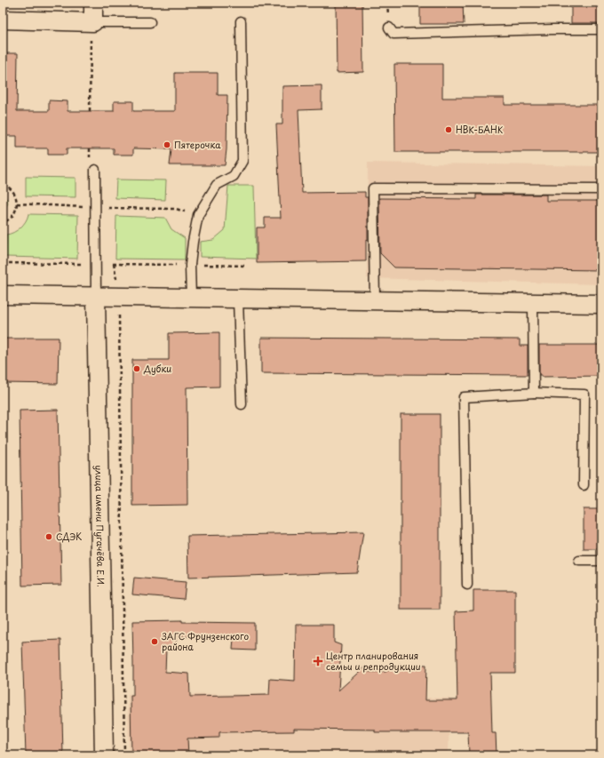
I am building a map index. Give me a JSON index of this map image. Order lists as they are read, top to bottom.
{
  "streets": {
    "street": ["улица имени Пугачёва Е.И."]
  },
  "places": {
    "other": [
      "НВК-БАНК",
      "Пятерочка",
      "Дубки",
      "СДЭК",
      "ЗАГС Фрунзенского района"
    ],
    "health": ["Центр планирования семьи и репродукции"]
  }
}
